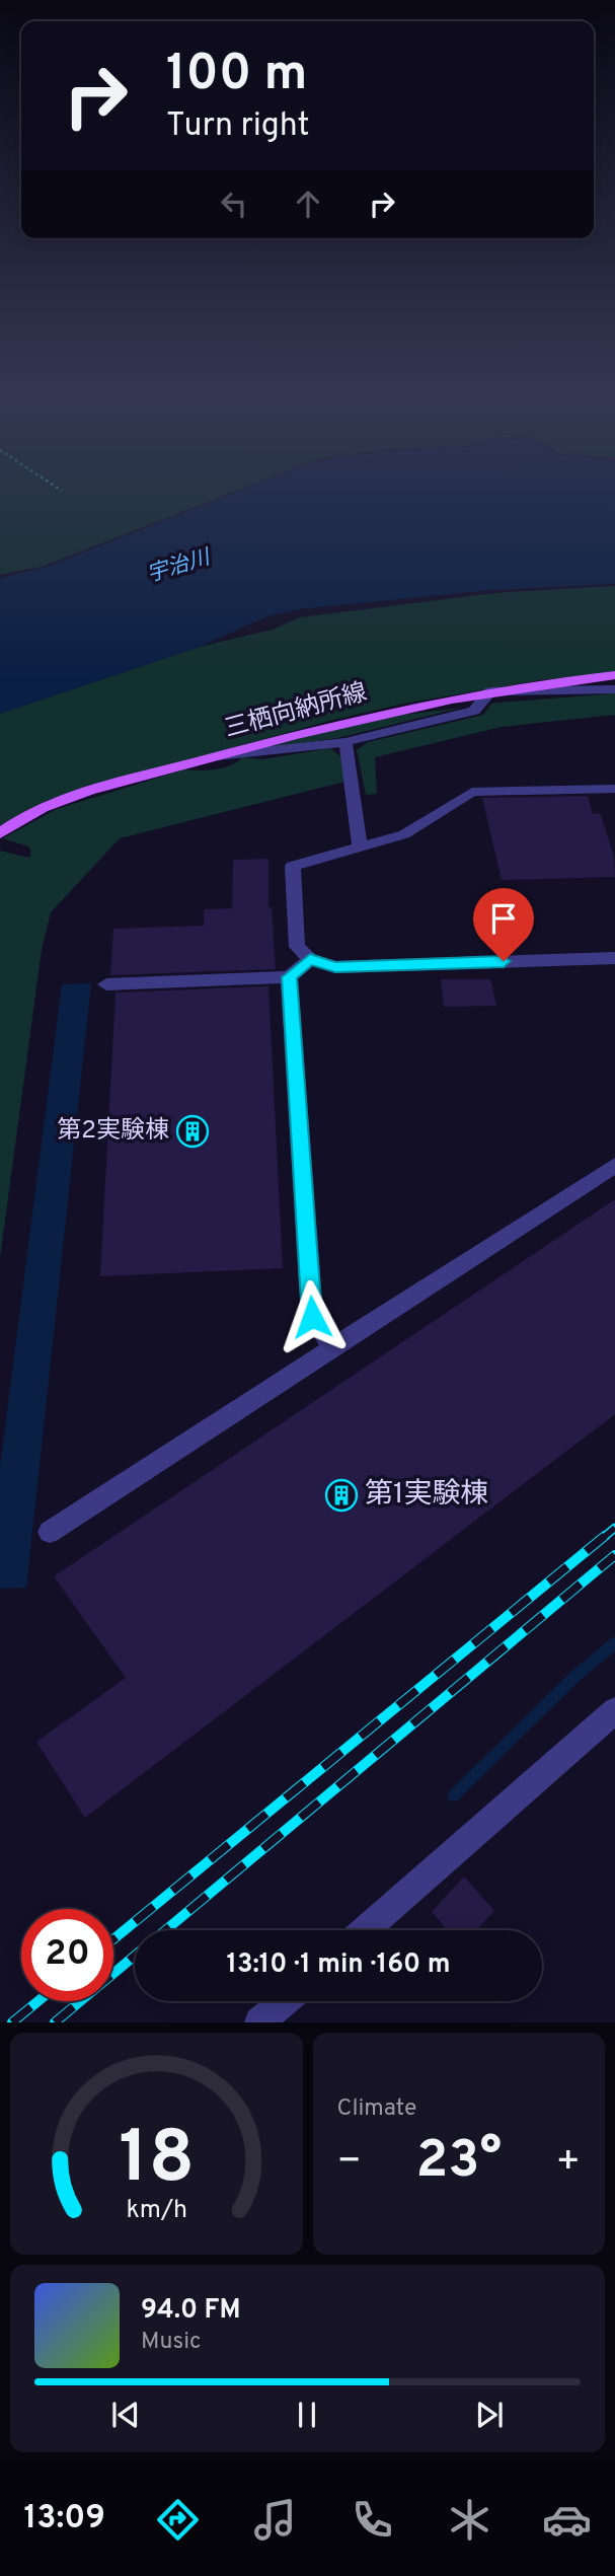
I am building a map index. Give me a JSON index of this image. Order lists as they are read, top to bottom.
{
  "streets": {
    "main road": ["三栖向納所線"]
  },
  "water": ["宇治川"],
  "places": {
    "building": ["第2実験棟", "第1実験棟"]
  },
  "page": {
    "turn": ["100 m", "Turn right"],
    "limit": "20",
    "trip": "13:10 · 1 min · 160 m",
    "tile": "Climate",
    "heat": ["−", "23°", "+"],
    "song": ["94.0 FM", "Music"],
    "tabs": "13:09",
    "gauge": ["18", "km/h"]
  }
}
